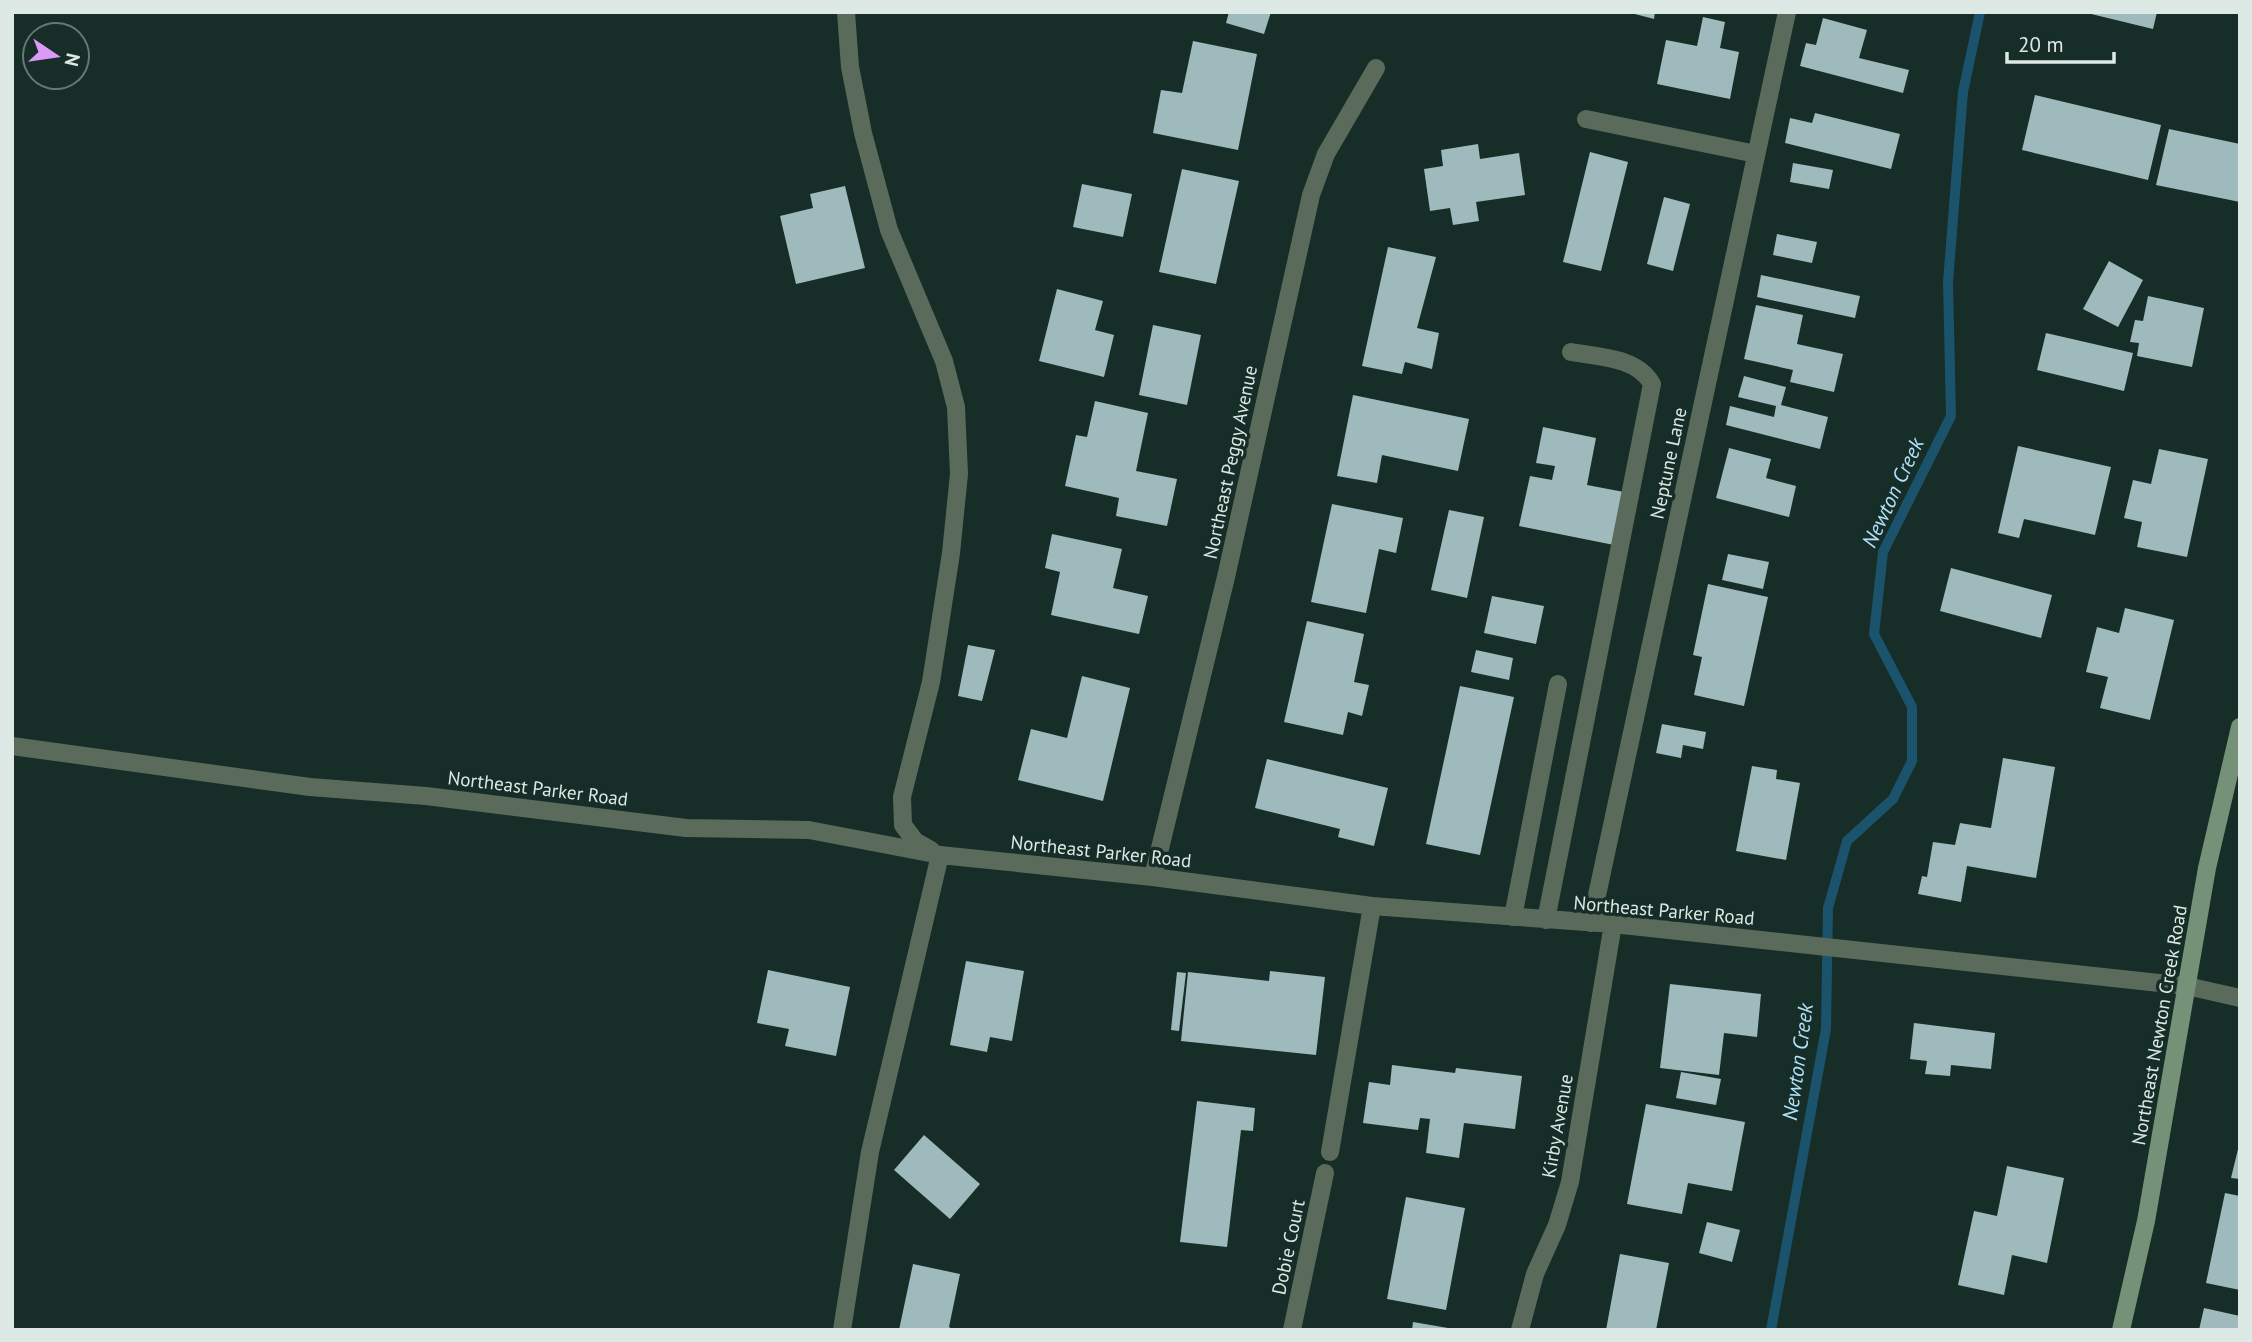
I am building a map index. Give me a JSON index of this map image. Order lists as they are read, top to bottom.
{
  "streets": {
    "street": [
      "Northeast Peggy Avenue",
      "Neptune Lane",
      "Northeast Parker Road",
      "Northeast Newton Creek Road",
      "Kirby Avenue",
      "Dobie Court"
    ]
  },
  "crossings": [
    ["Northeast Peggy Avenue", "Northeast Parker Road"],
    ["Neptune Lane", "Northeast Parker Road"],
    ["Northeast Parker Road", "Northeast Newton Creek Road"],
    ["Northeast Parker Road", "Kirby Avenue"]
  ],
  "water": ["Newton Creek"],
  "scale_bar": "20 m",
  "north": "right"
}
